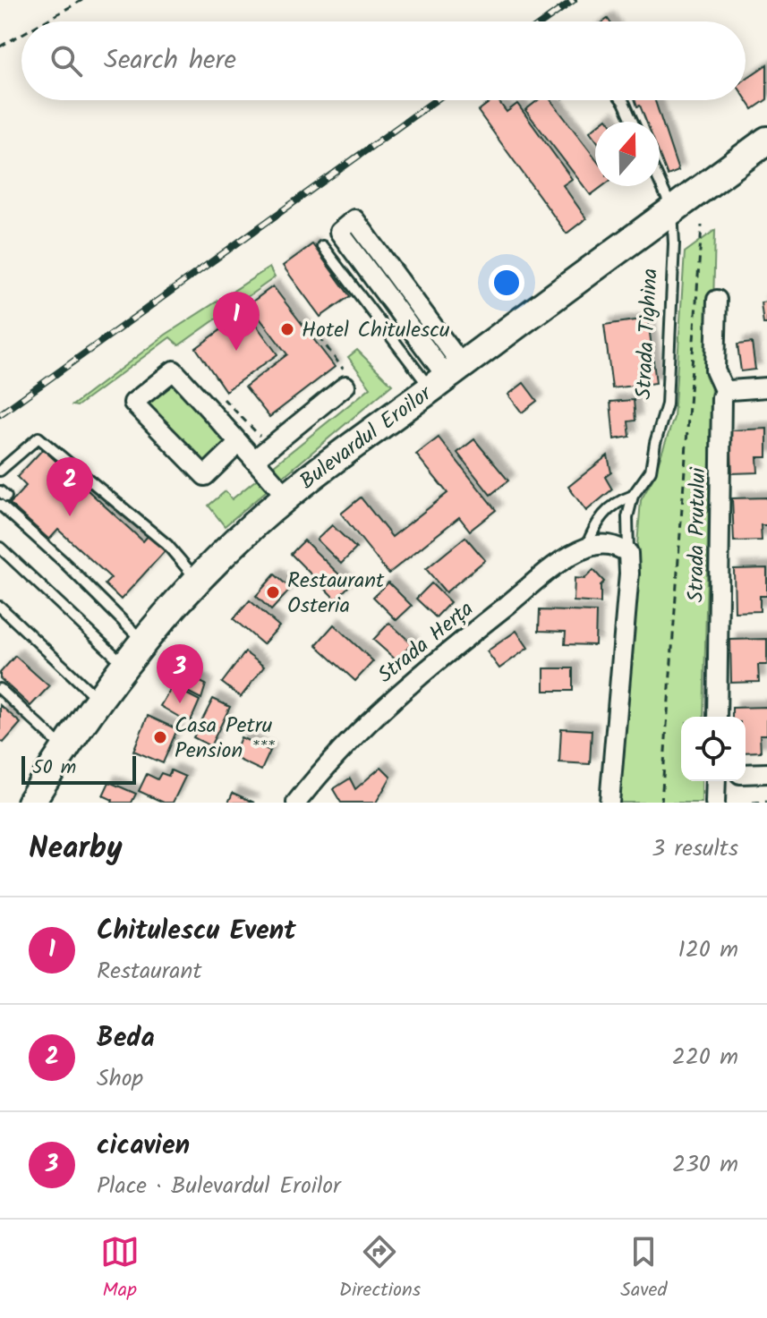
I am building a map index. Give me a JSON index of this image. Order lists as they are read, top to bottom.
{
  "streets": {
    "main road": ["Bulevardul Eroilor"],
    "street": ["Strada Prutului", "Strada Herța"],
    "lane": ["Strada Tighina"]
  },
  "crossings": [
    ["Strada Tighina", "Bulevardul Eroilor"]
  ],
  "places": ["Hotel Chitulescu", "Restaurant Osteria", "Casa Petru Pension ***"],
  "scale_bar": "50 m",
  "north": "top",
  "page": {
    "search": "Search here",
    "pins": ["1", "2", "3"],
    "scale": "50 m",
    "heading": ["Nearby", "3 results"],
    "list": [
      {
        "mark": "1",
        "name": "Chitulescu Event",
        "note": "Restaurant",
        "value": "120 m"
      },
      {
        "mark": "2",
        "name": "Beda",
        "note": "Shop",
        "value": "220 m"
      },
      {
        "mark": "3",
        "name": "cicavien",
        "note": "Place · Bulevardul Eroilor",
        "value": "230 m"
      }
    ],
    "nav": ["Map", "Directions", "Saved"]
  }
}
